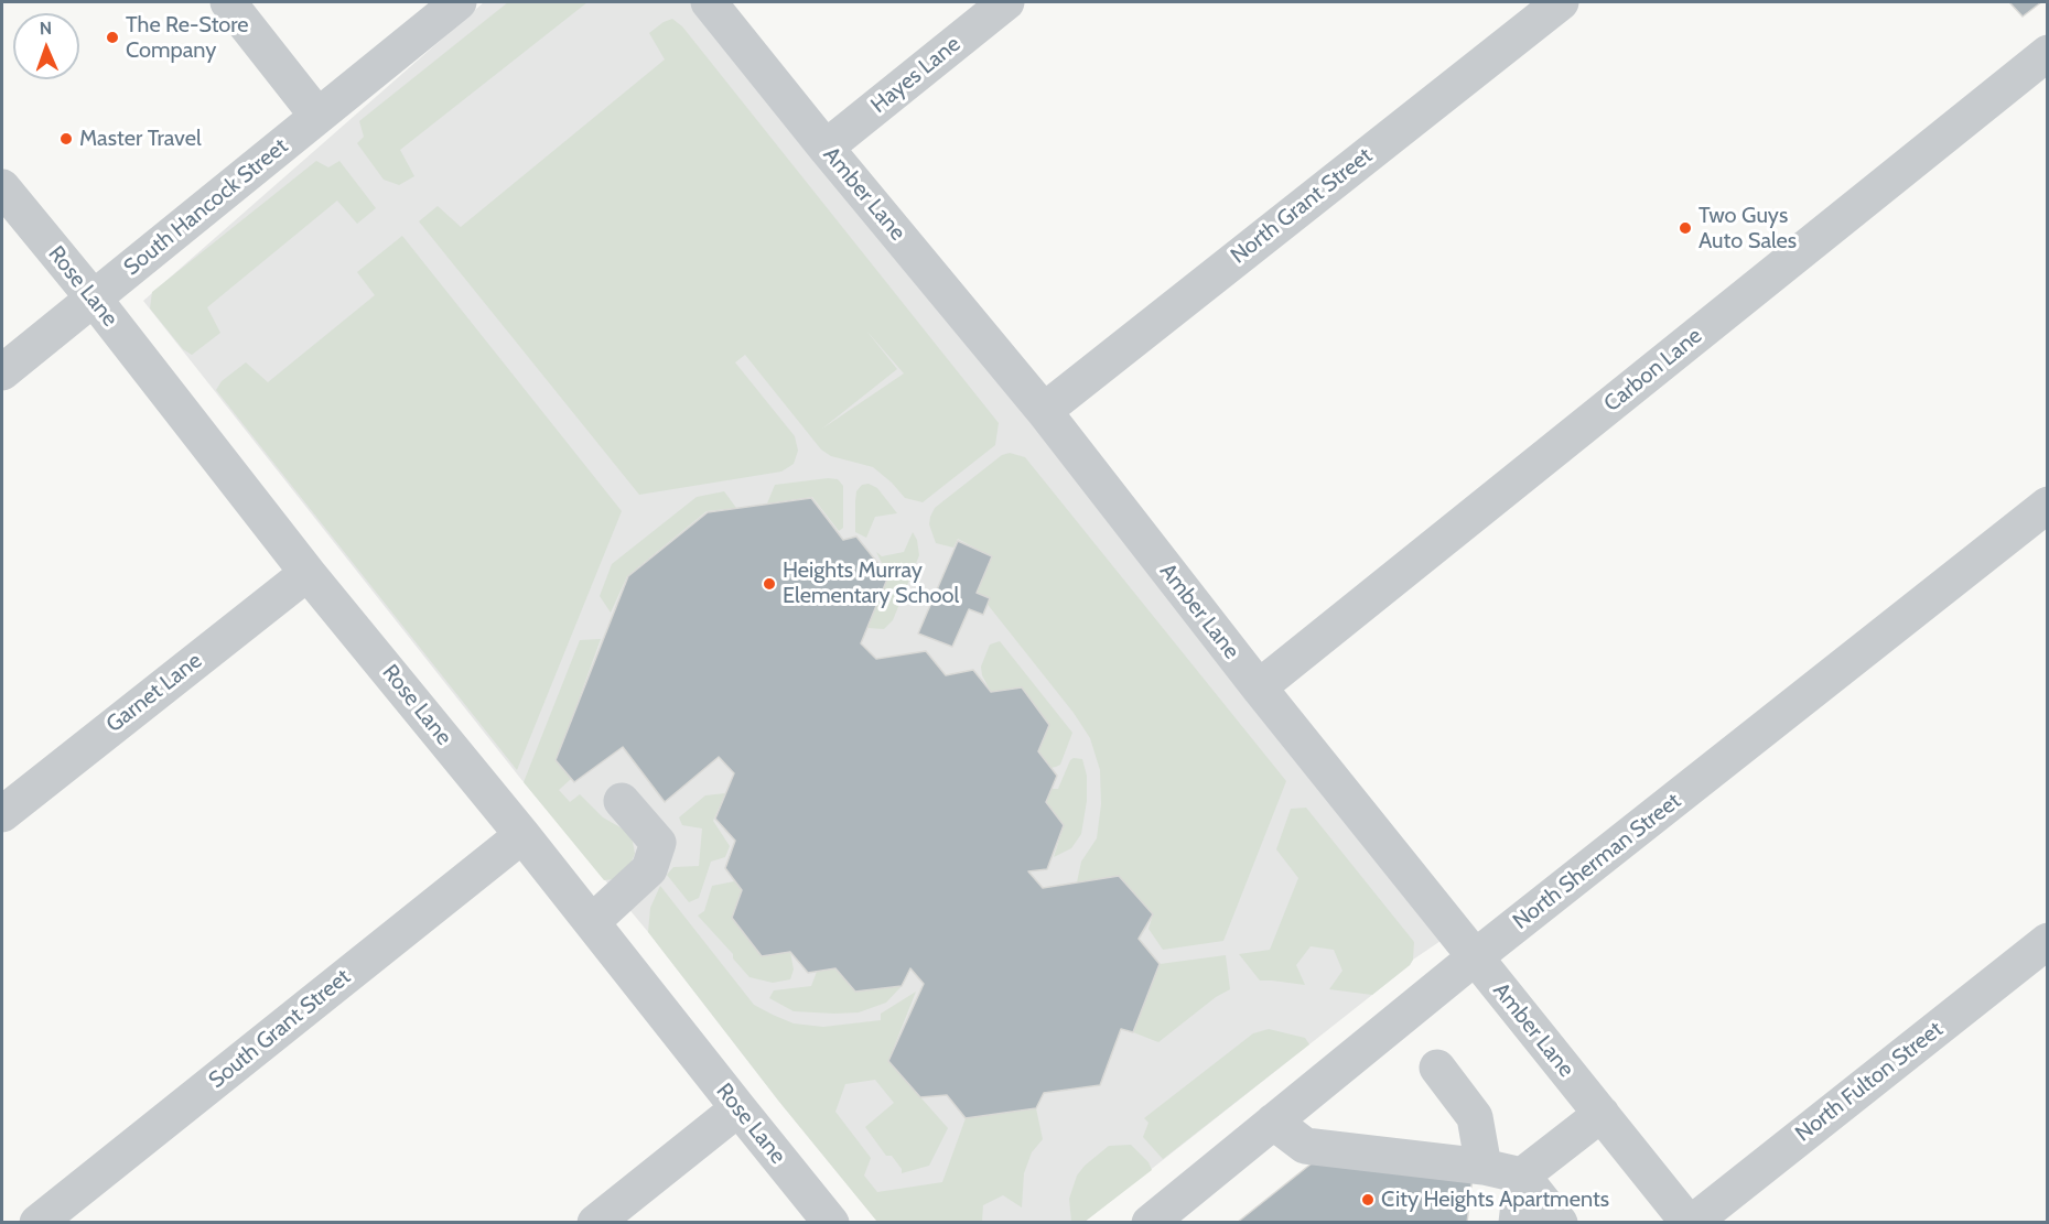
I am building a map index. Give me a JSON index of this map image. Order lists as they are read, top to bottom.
{
  "streets": {
    "street": [
      "Hayes Lane",
      "Amber Lane",
      "North Grant Street",
      "South Hancock Street",
      "Rose Lane",
      "Carbon Lane",
      "Garnet Lane",
      "North Sherman Street",
      "South Grant Street",
      "North Fulton Street"
    ]
  },
  "crossings": [
    ["Hayes Lane", "Amber Lane"],
    ["Amber Lane", "North Grant Street"],
    ["Amber Lane", "Carbon Lane"],
    ["Amber Lane", "North Sherman Street"],
    ["Amber Lane", "North Fulton Street"],
    ["South Hancock Street", "Rose Lane"],
    ["Rose Lane", "Garnet Lane"],
    ["Rose Lane", "South Grant Street"]
  ],
  "places": [
    "The Re-Store Company",
    "Master Travel",
    "Two Guys Auto Sales",
    "Heights Murray Elementary School",
    "City Heights Apartments"
  ],
  "north": "top"
}
